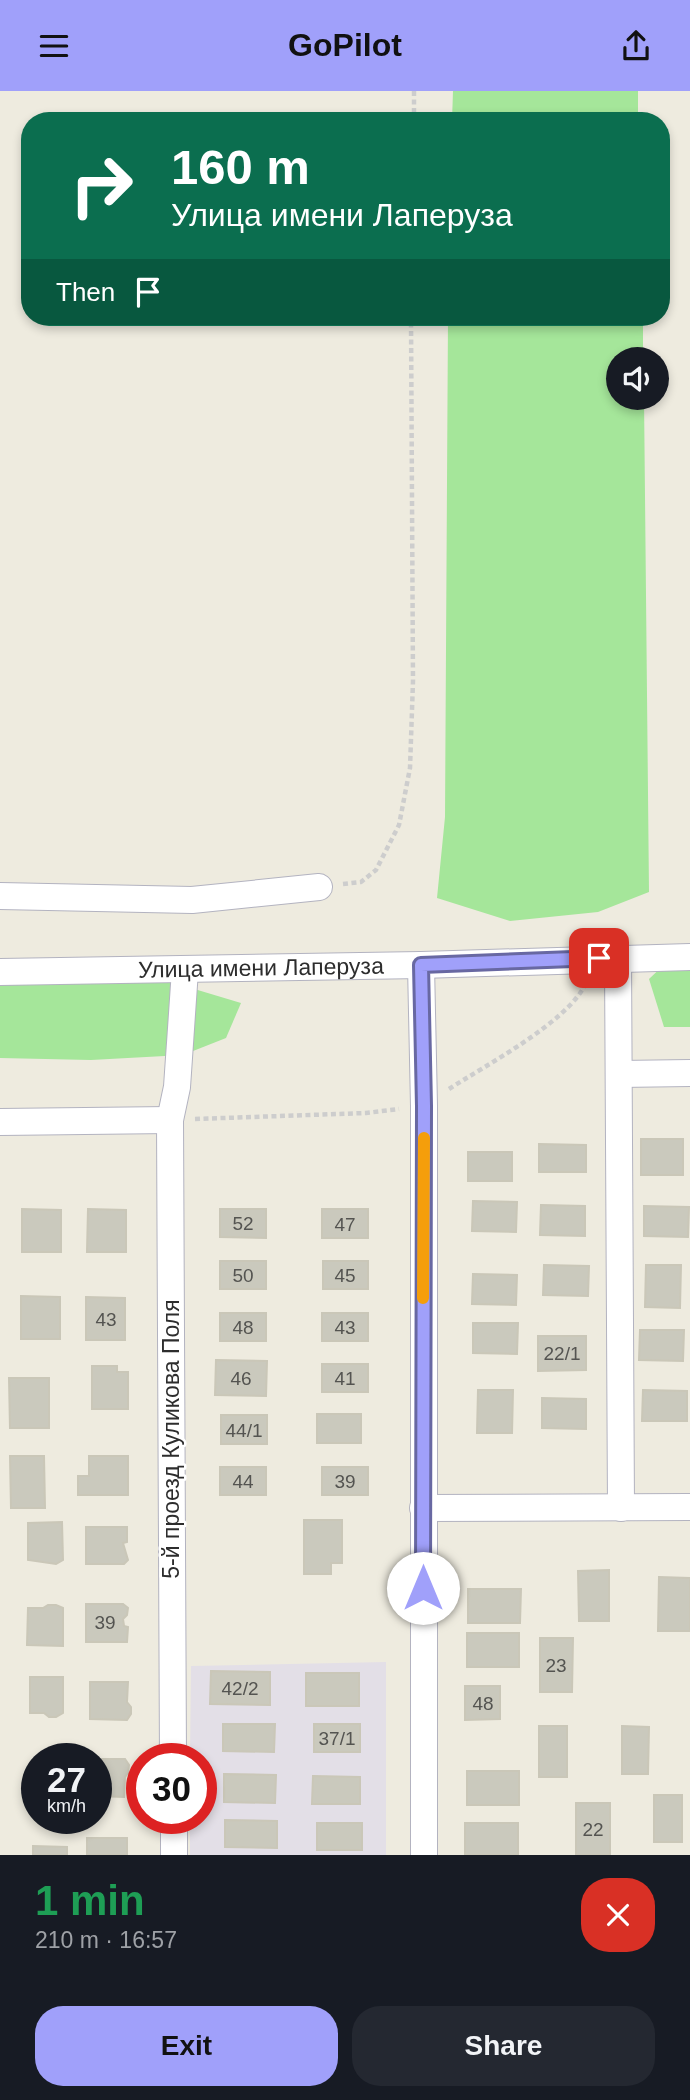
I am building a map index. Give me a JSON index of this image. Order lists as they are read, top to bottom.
{
  "streets": {
    "street": ["Улица имени Лаперуза", "5-й проезд Куликова Поля"]
  },
  "crossings": [
    ["Улица имени Лаперуза", "5-й проезд Куликова Поля"]
  ],
  "house_numbers": [
    "52",
    "47",
    "50",
    "45",
    "43",
    "48",
    "43",
    "22/1",
    "46",
    "41",
    "44/1",
    "44",
    "39",
    "39",
    "23",
    "42/2",
    "48",
    "37/1",
    "22"
  ],
  "page": {
    "header": "GoPilot",
    "turn": ["160 m", "Улица имени Лаперуза"],
    "then": "Then",
    "speed": "27 km/h",
    "limit": "30",
    "heading": ["1 min", "210 m · 16:57"],
    "buttons": ["Exit", "Share"]
  }
}
